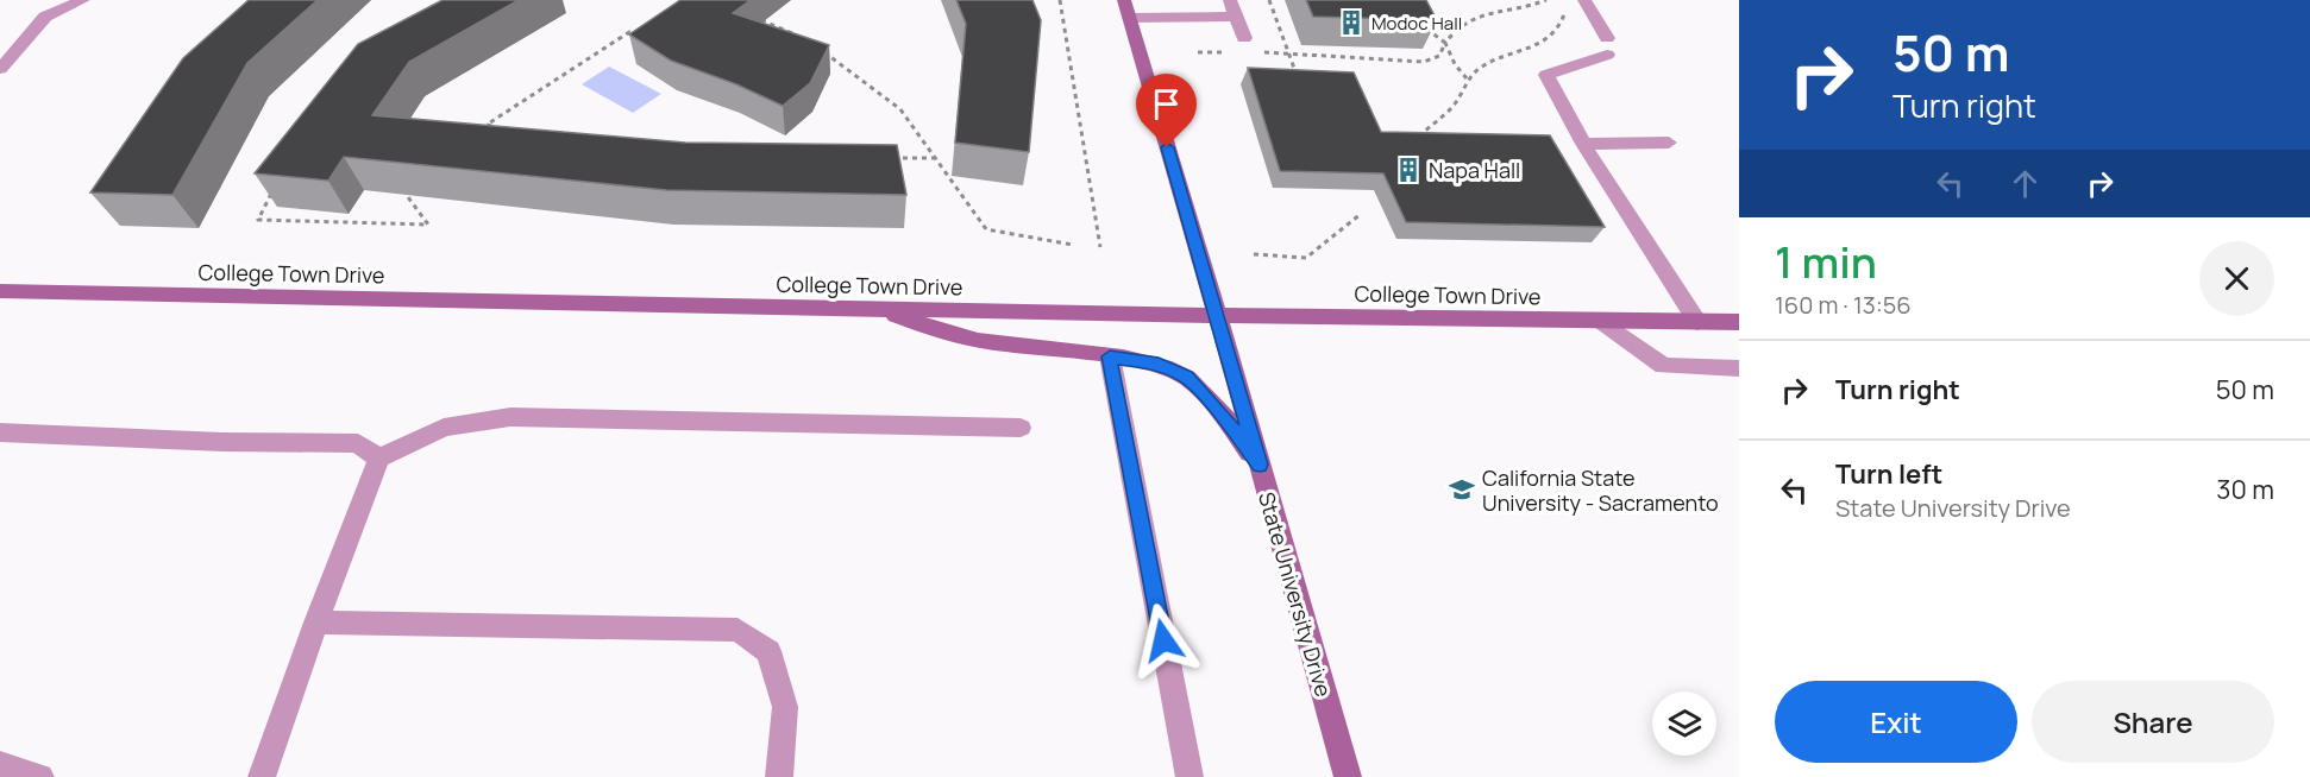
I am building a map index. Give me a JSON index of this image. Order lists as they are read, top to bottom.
{
  "streets": {
    "street": ["College Town Drive", "State University Drive"]
  },
  "crossings": [
    ["College Town Drive", "State University Drive"]
  ],
  "places": {
    "building": ["Modoc Hall", "Napa Hall"],
    "school or university": ["California State University - Sacramento"]
  },
  "page": {
    "turn": ["50 m", "Turn right"],
    "heading": ["1 min", "160 m · 13:56"],
    "list": [
      {
        "name": "Turn right",
        "value": "50 m"
      },
      {
        "name": "Turn left",
        "note": "State University Drive",
        "value": "30 m"
      }
    ],
    "buttons": ["Exit", "Share"]
  }
}
